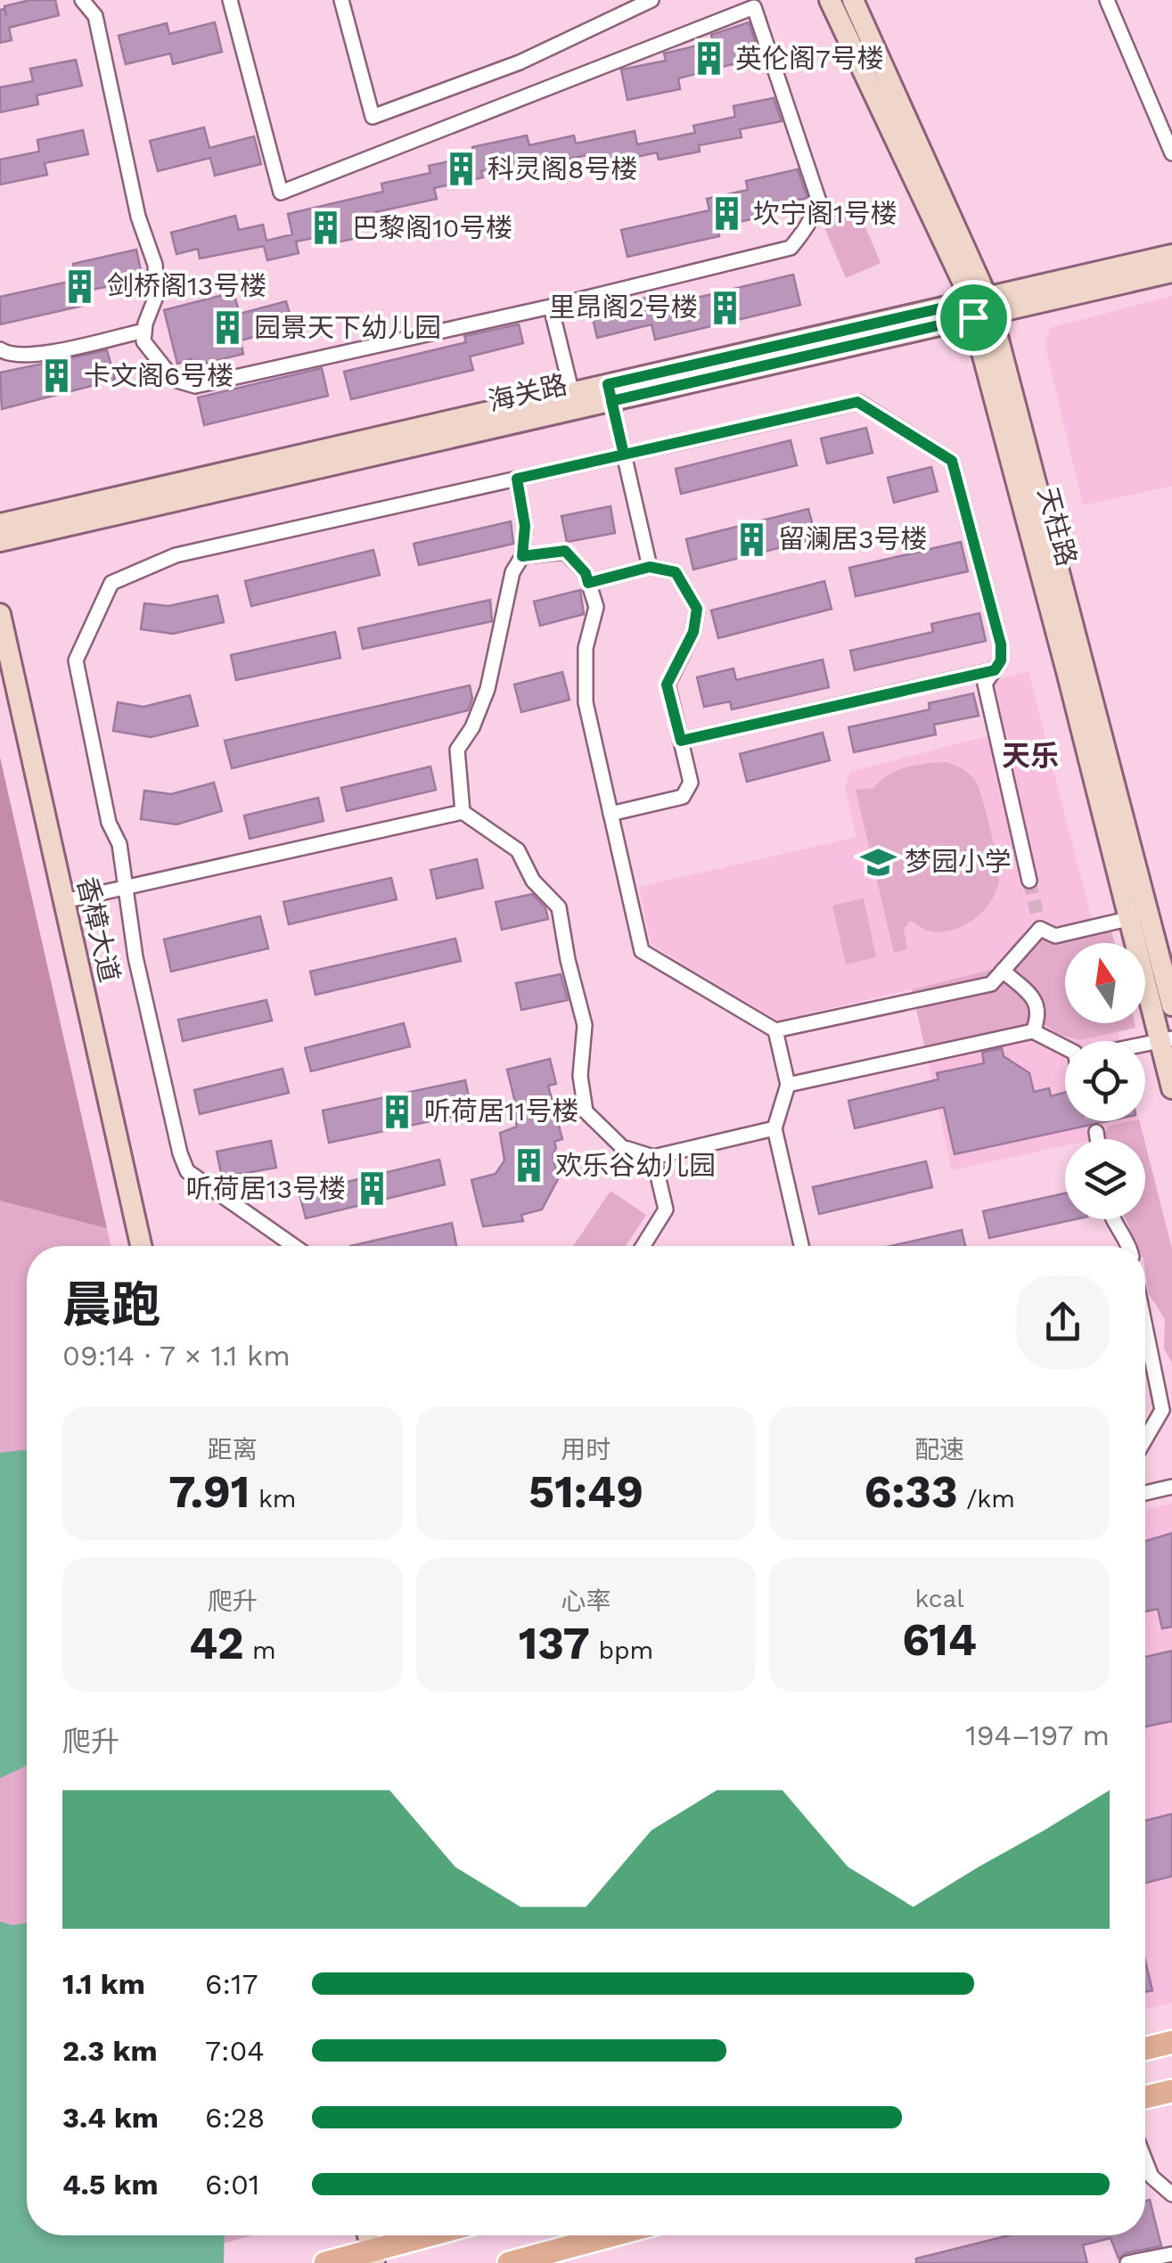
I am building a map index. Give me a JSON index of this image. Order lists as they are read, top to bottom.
{
  "streets": {
    "street": ["海关路", "天柱路", "香樟大道"]
  },
  "crossings": [
    ["海关路", "天柱路"]
  ],
  "districts": ["天乐"],
  "places": {
    "building": [
      "英伦阁7号楼",
      "科灵阁8号楼",
      "坎宁阁1号楼",
      "巴黎阁10号楼",
      "剑桥阁13号楼",
      "里昂阁2号楼",
      "园景天下幼儿园",
      "卡文阁6号楼",
      "留澜居3号楼",
      "听荷居11号楼",
      "欢乐谷幼儿园",
      "听荷居13号楼"
    ],
    "school or university": ["梦园小学"]
  },
  "north": "top",
  "page": {
    "heading": ["晨跑", "09:14 · 7 × 1.1 km"],
    "stats": [
      ["距离", "7.91 km"],
      ["用时", "51:49"],
      ["配速", "6:33 /km"],
      ["爬升", "42 m"],
      ["心率", "137 bpm"],
      ["kcal", "614"]
    ],
    "chart": ["爬升", "194–197 m"],
    "list": [
      {
        "name": "1.1 km",
        "note": "6:17"
      },
      {
        "name": "2.3 km",
        "note": "7:04"
      },
      {
        "name": "3.4 km",
        "note": "6:28"
      },
      {
        "name": "4.5 km",
        "note": "6:01"
      }
    ]
  }
}
